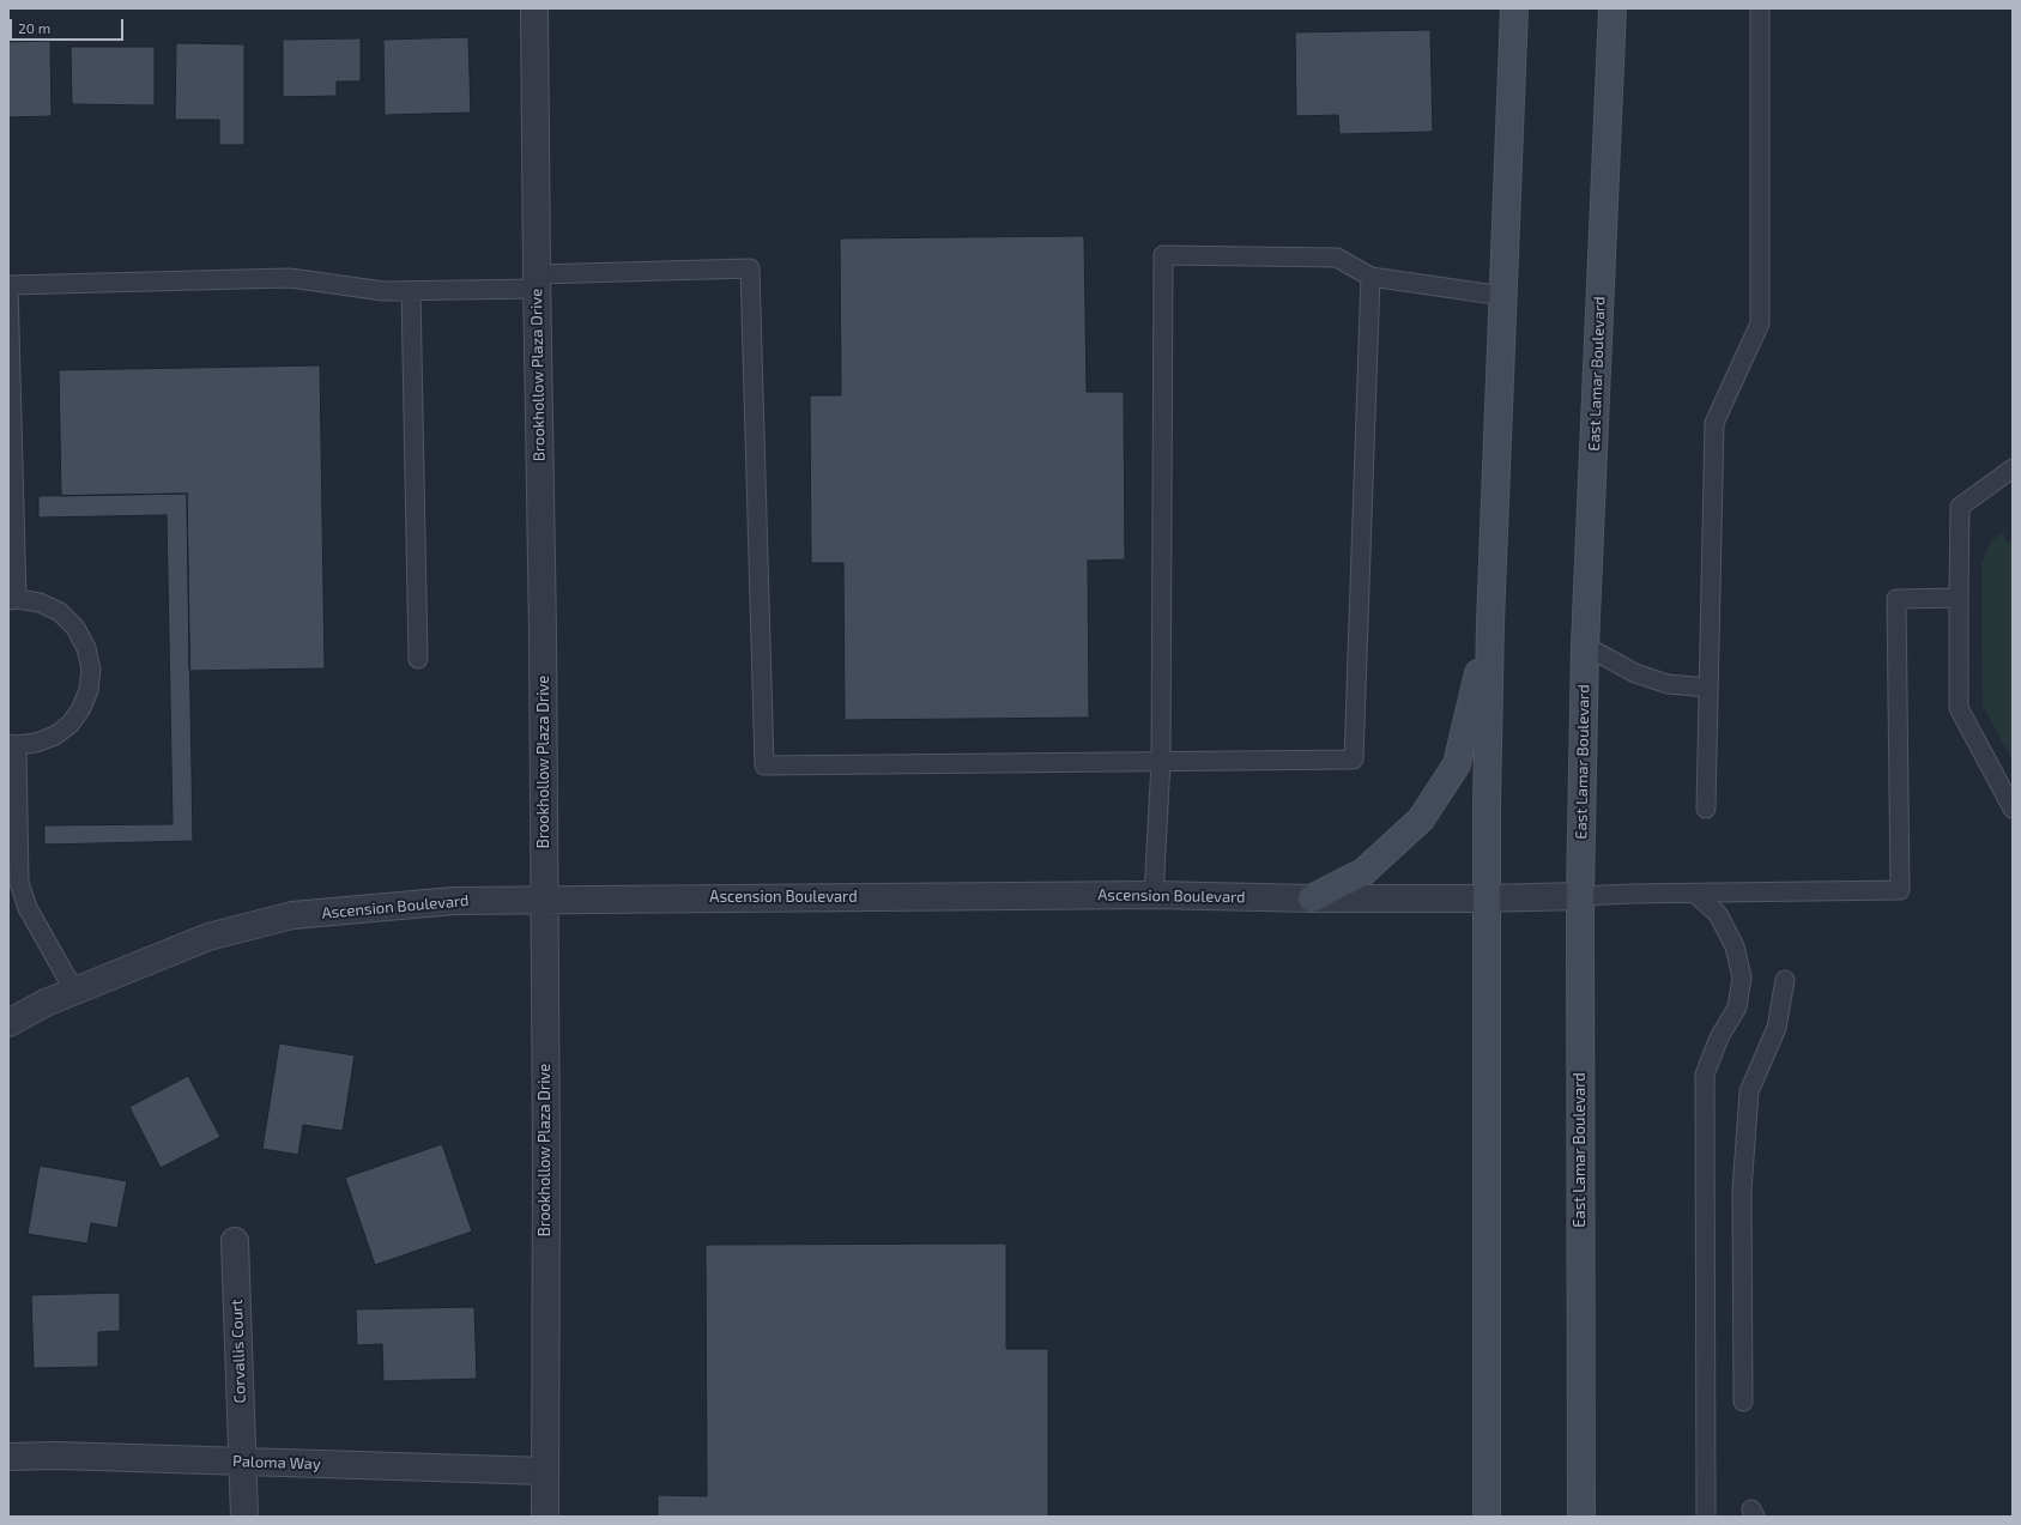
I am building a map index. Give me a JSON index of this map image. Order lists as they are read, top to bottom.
{
  "streets": {
    "main road": ["East Lamar Boulevard"],
    "street": [
      "Brookhollow Plaza Drive",
      "Ascension Boulevard",
      "Corvallis Court",
      "Paloma Way"
    ]
  },
  "crossings": [
    ["East Lamar Boulevard", "Ascension Boulevard"],
    ["Brookhollow Plaza Drive", "Ascension Boulevard"],
    ["Brookhollow Plaza Drive", "Paloma Way"],
    ["Corvallis Court", "Paloma Way"]
  ],
  "scale_bar": "20 m"
}
